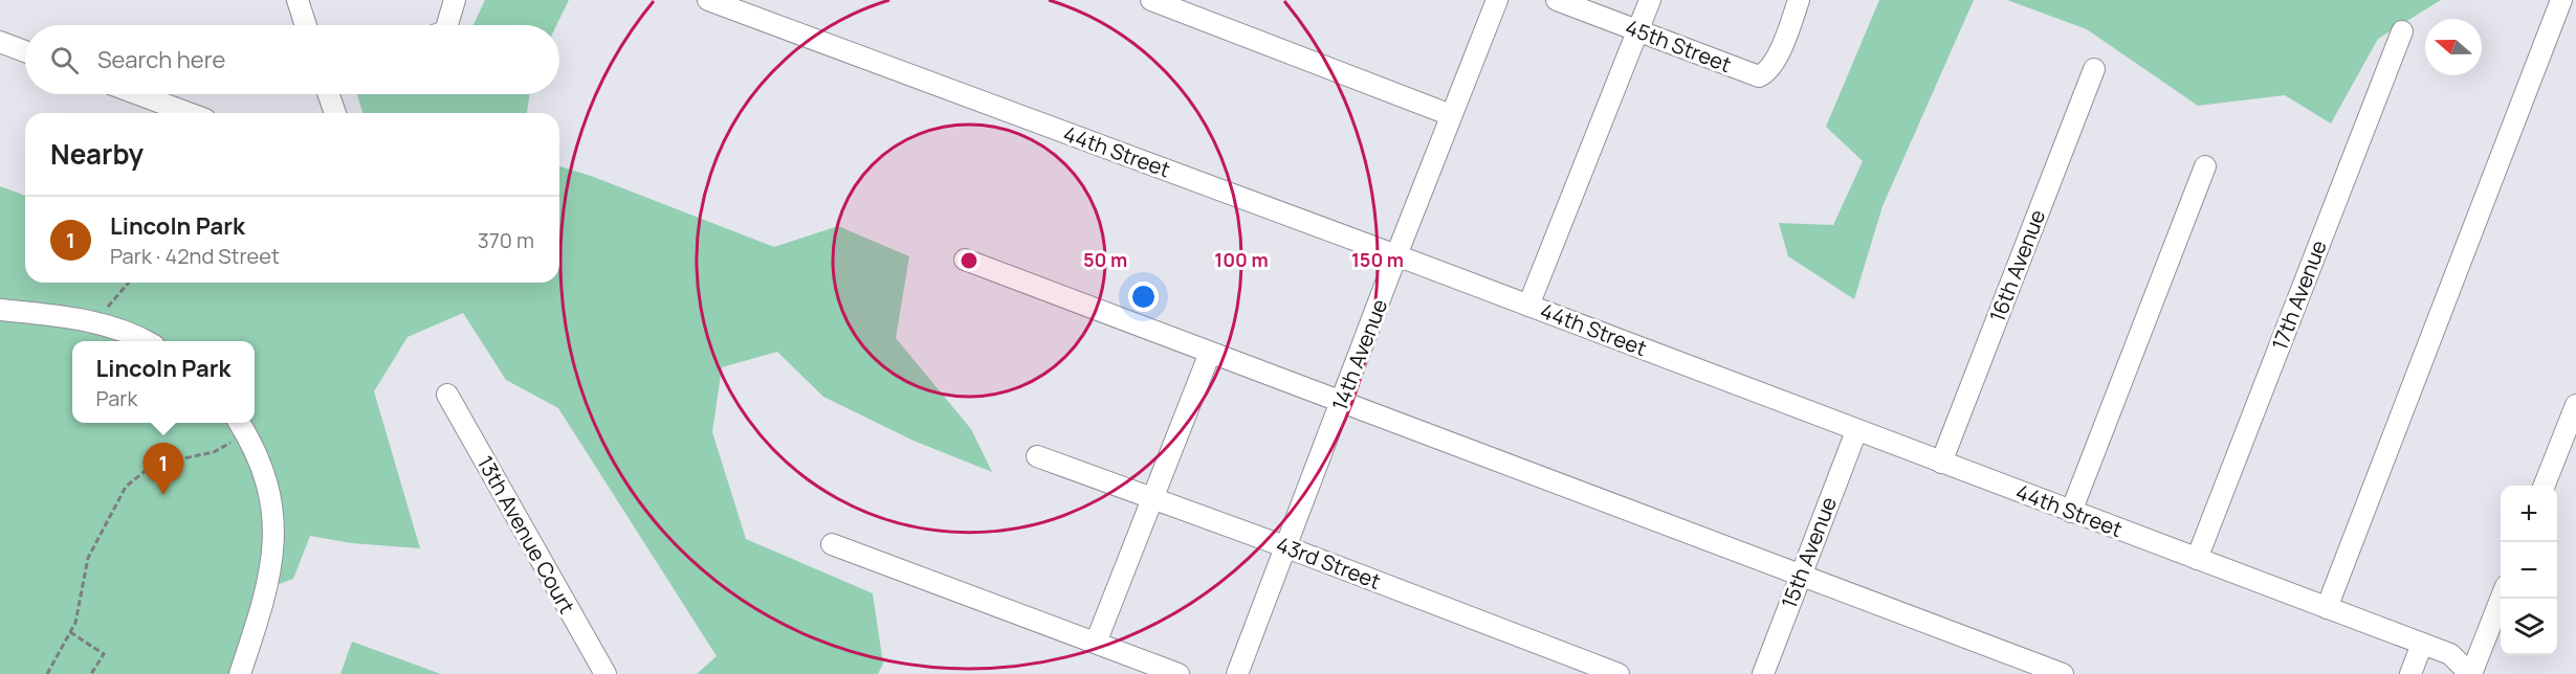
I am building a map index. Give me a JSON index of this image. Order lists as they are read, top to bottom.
{
  "streets": {
    "street": [
      "45th Street",
      "44th Street",
      "16th Avenue",
      "17th Avenue",
      "14th Avenue",
      "13th Avenue Court",
      "15th Avenue",
      "43rd Street"
    ]
  },
  "crossings": [
    ["44th Street", "16th Avenue"],
    ["44th Street", "17th Avenue"],
    ["44th Street", "14th Avenue"],
    ["44th Street", "15th Avenue"],
    ["14th Avenue", "43rd Street"]
  ],
  "north": "left",
  "page": {
    "search": "Search here",
    "heading": "Nearby",
    "list": [
      {
        "mark": "1",
        "name": "Lincoln Park",
        "note": "Park · 42nd Street",
        "value": "370 m"
      }
    ],
    "popup": ["Lincoln Park", "Park"],
    "pins": "1",
    "map_buttons": ["+", "−"]
  },
  "rings": ["50 m", "100 m", "150 m"]
}
